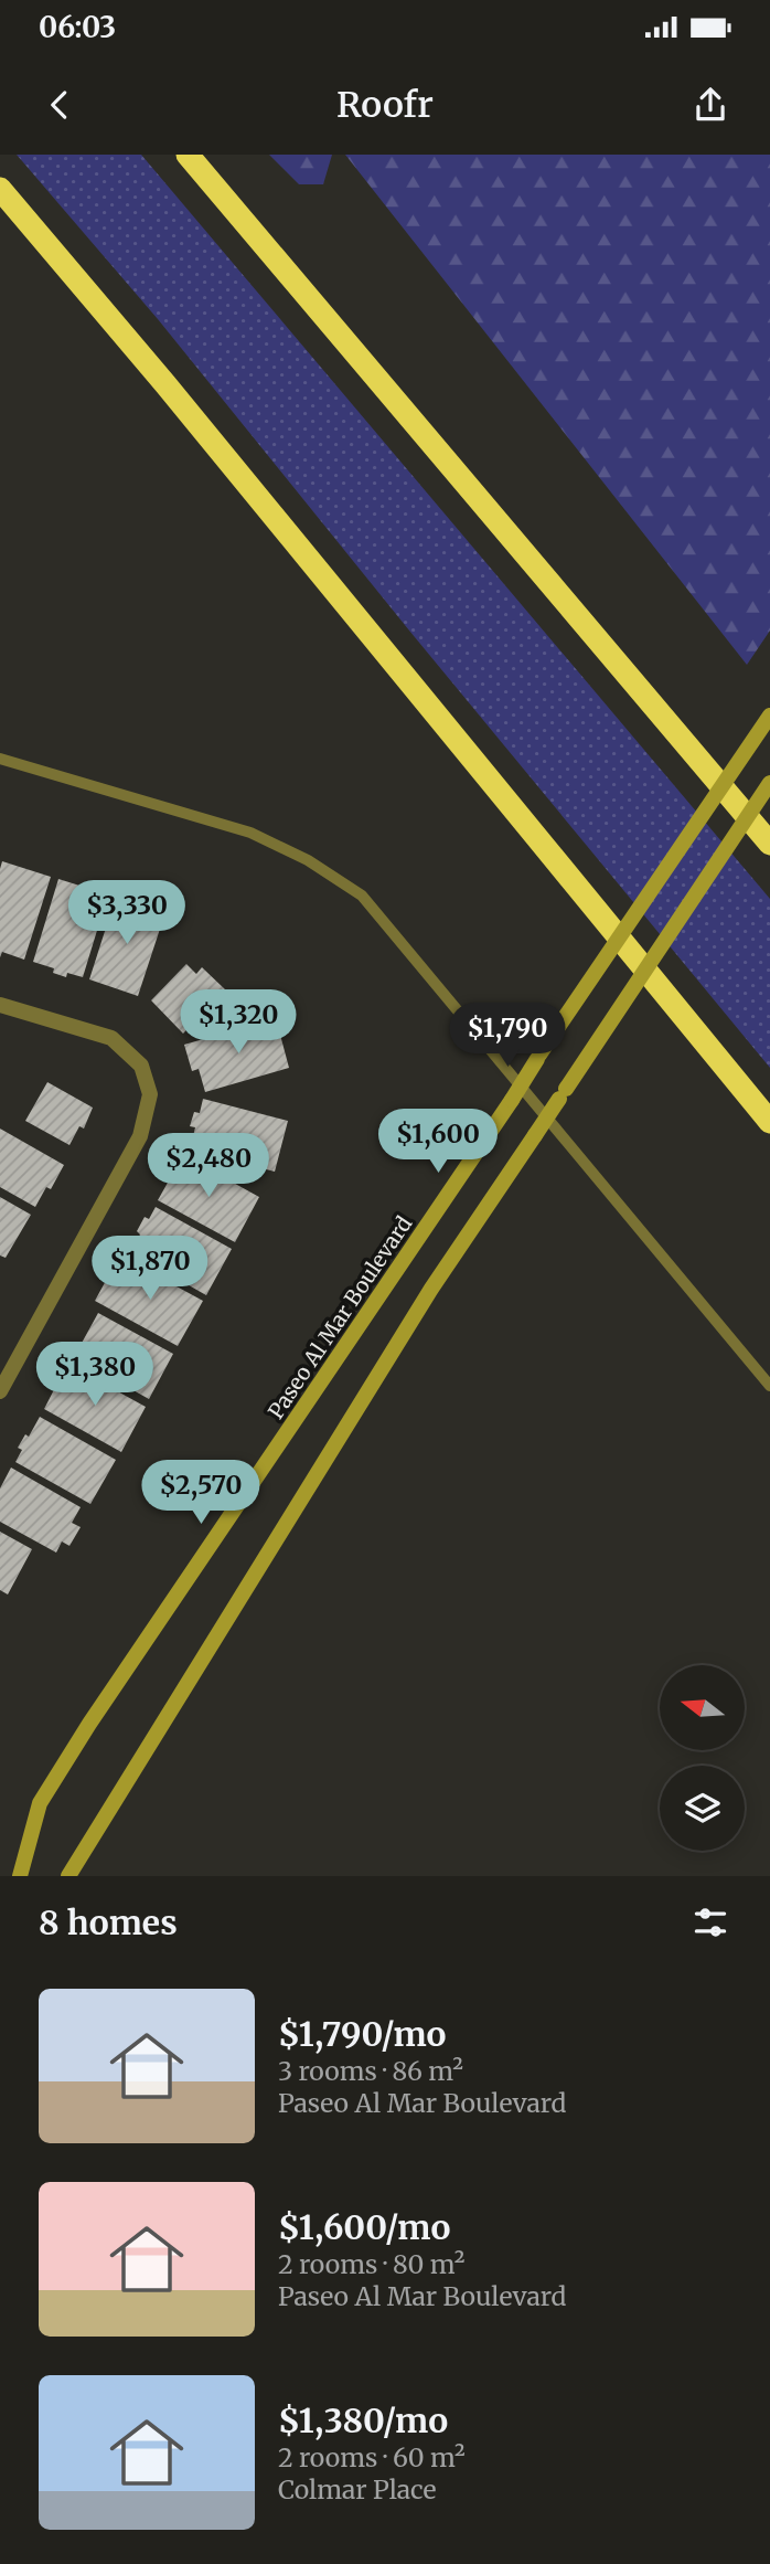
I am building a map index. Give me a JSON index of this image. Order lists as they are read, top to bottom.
{
  "streets": {
    "main road": ["Paseo Al Mar Boulevard"]
  },
  "north": "left",
  "page": {
    "status": "06:03",
    "header": "Roofr",
    "price": [
      "$3,330",
      "$1,320",
      "$1,790",
      "$1,600",
      "$2,480",
      "$1,870",
      "$1,380",
      "$2,570"
    ],
    "heading": "8 homes",
    "list": [
      {
        "name": "$1,790/mo",
        "note": "3 rooms · 86 m² · Paseo Al Mar Boulevard"
      },
      {
        "name": "$1,600/mo",
        "note": "2 rooms · 80 m² · Paseo Al Mar Boulevard"
      },
      {
        "name": "$1,380/mo",
        "note": "2 rooms · 60 m² · Colmar Place"
      }
    ]
  }
}
